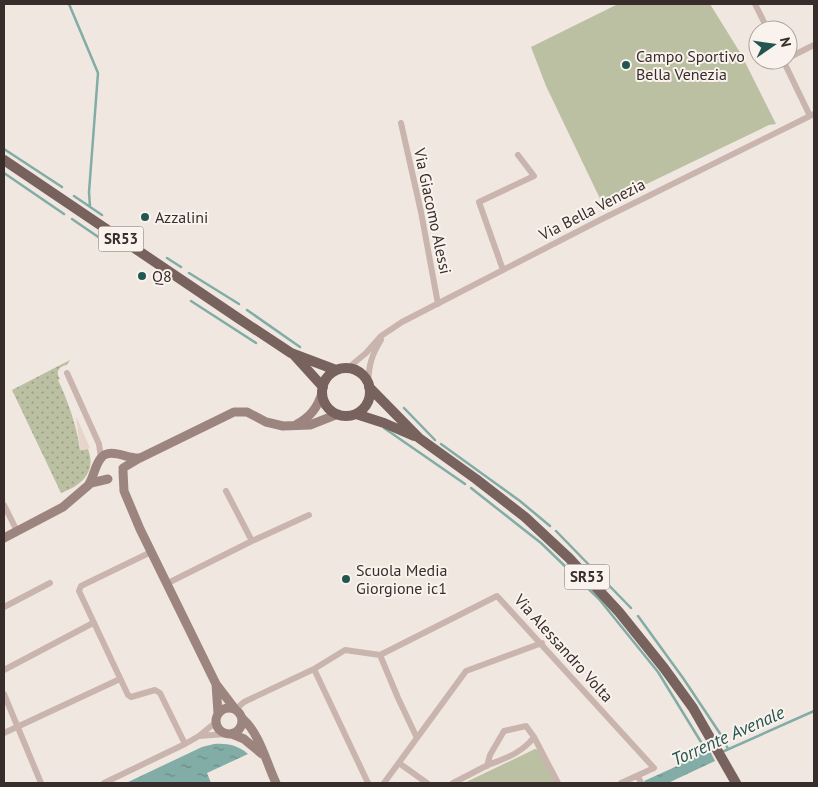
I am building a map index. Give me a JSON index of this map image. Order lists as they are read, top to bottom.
{
  "streets": {
    "main road": ["SR53"],
    "street": ["Via Bella Venezia", "Via Giacomo Alessi", "Via Alessandro Volta"]
  },
  "crossings": [
    ["Via Bella Venezia", "Via Giacomo Alessi"],
    ["Via Bella Venezia", "SR53"]
  ],
  "water": ["Torrente Avenale"],
  "places": [
    "Campo Sportivo Bella Venezia",
    "Azzalini",
    "Q8",
    "Scuola Media Giorgione ic1"
  ],
  "north": "right"
}
